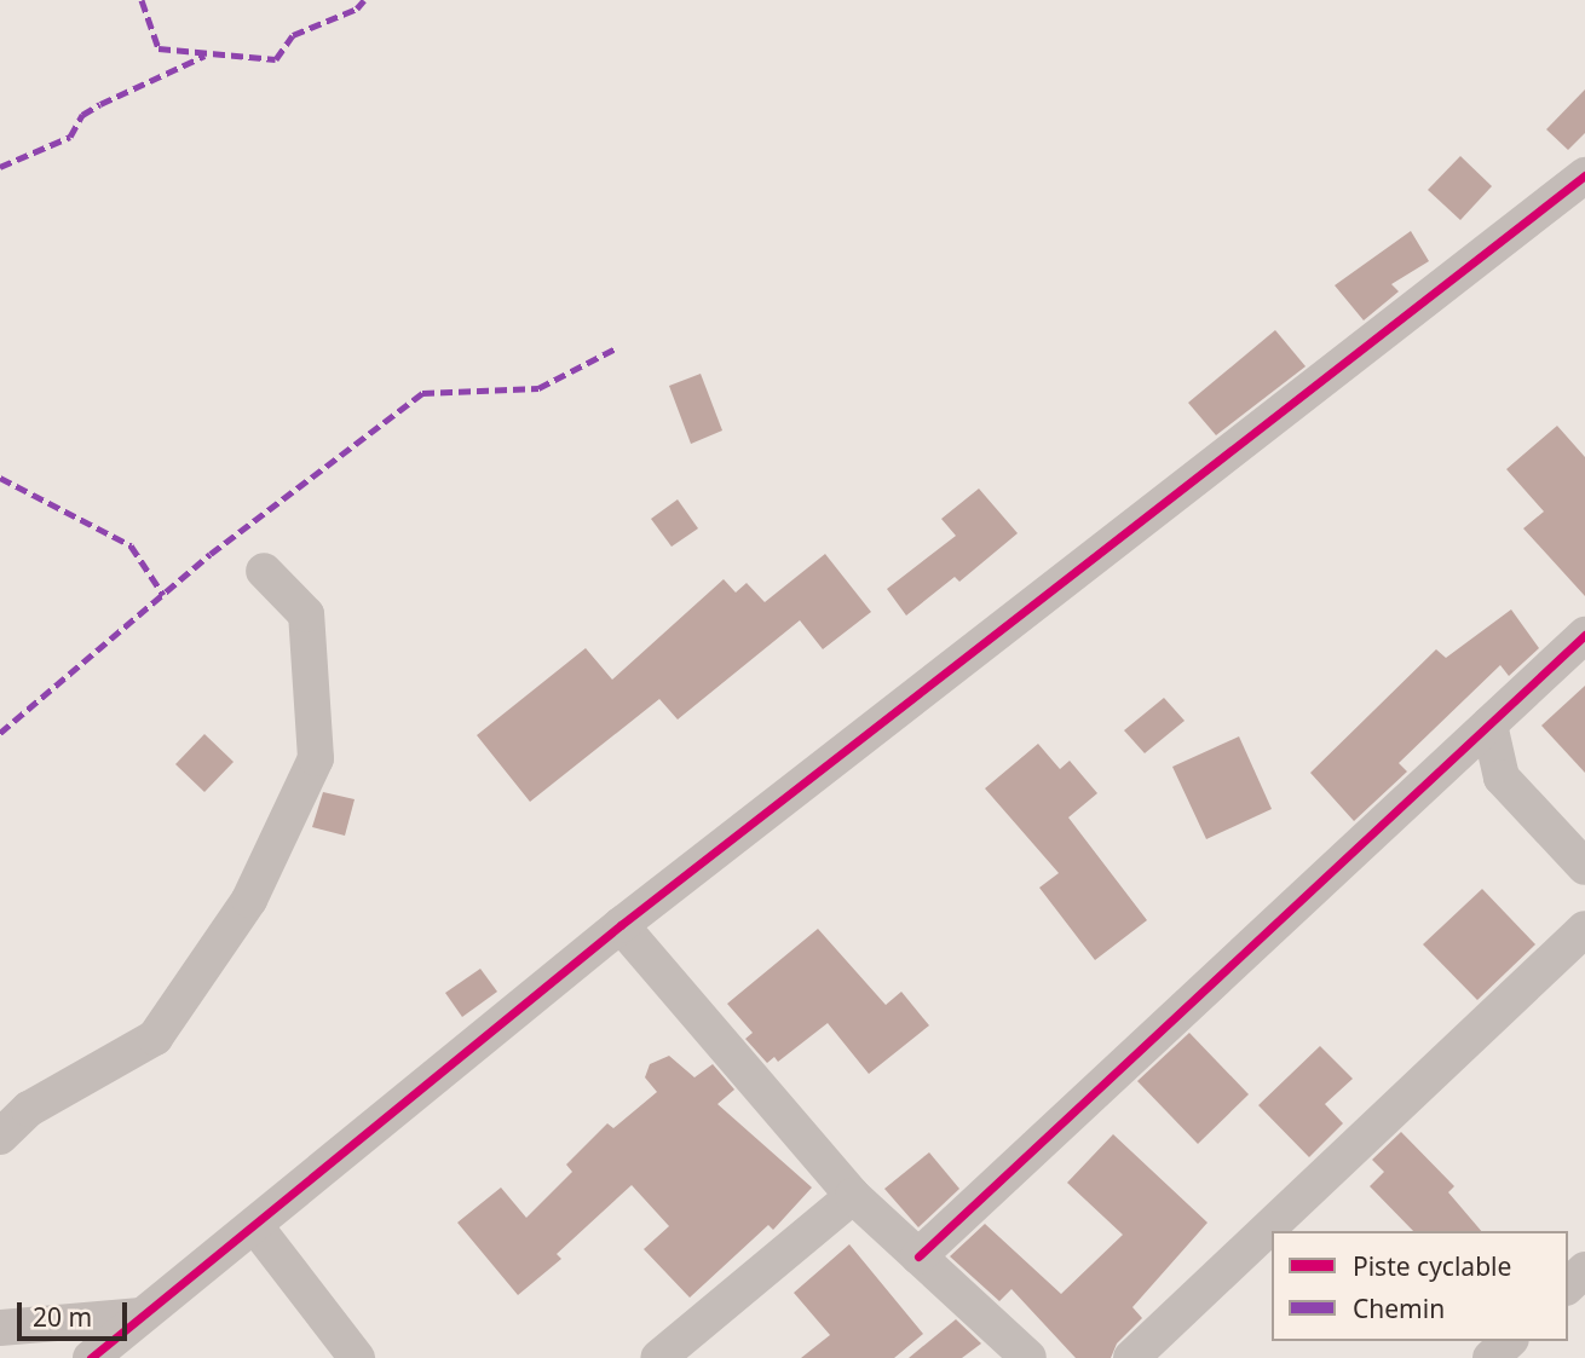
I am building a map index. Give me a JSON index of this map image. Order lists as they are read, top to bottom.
{
  "legend": ["Piste cyclable", "Chemin"],
  "scale_bar": "20 m"
}
